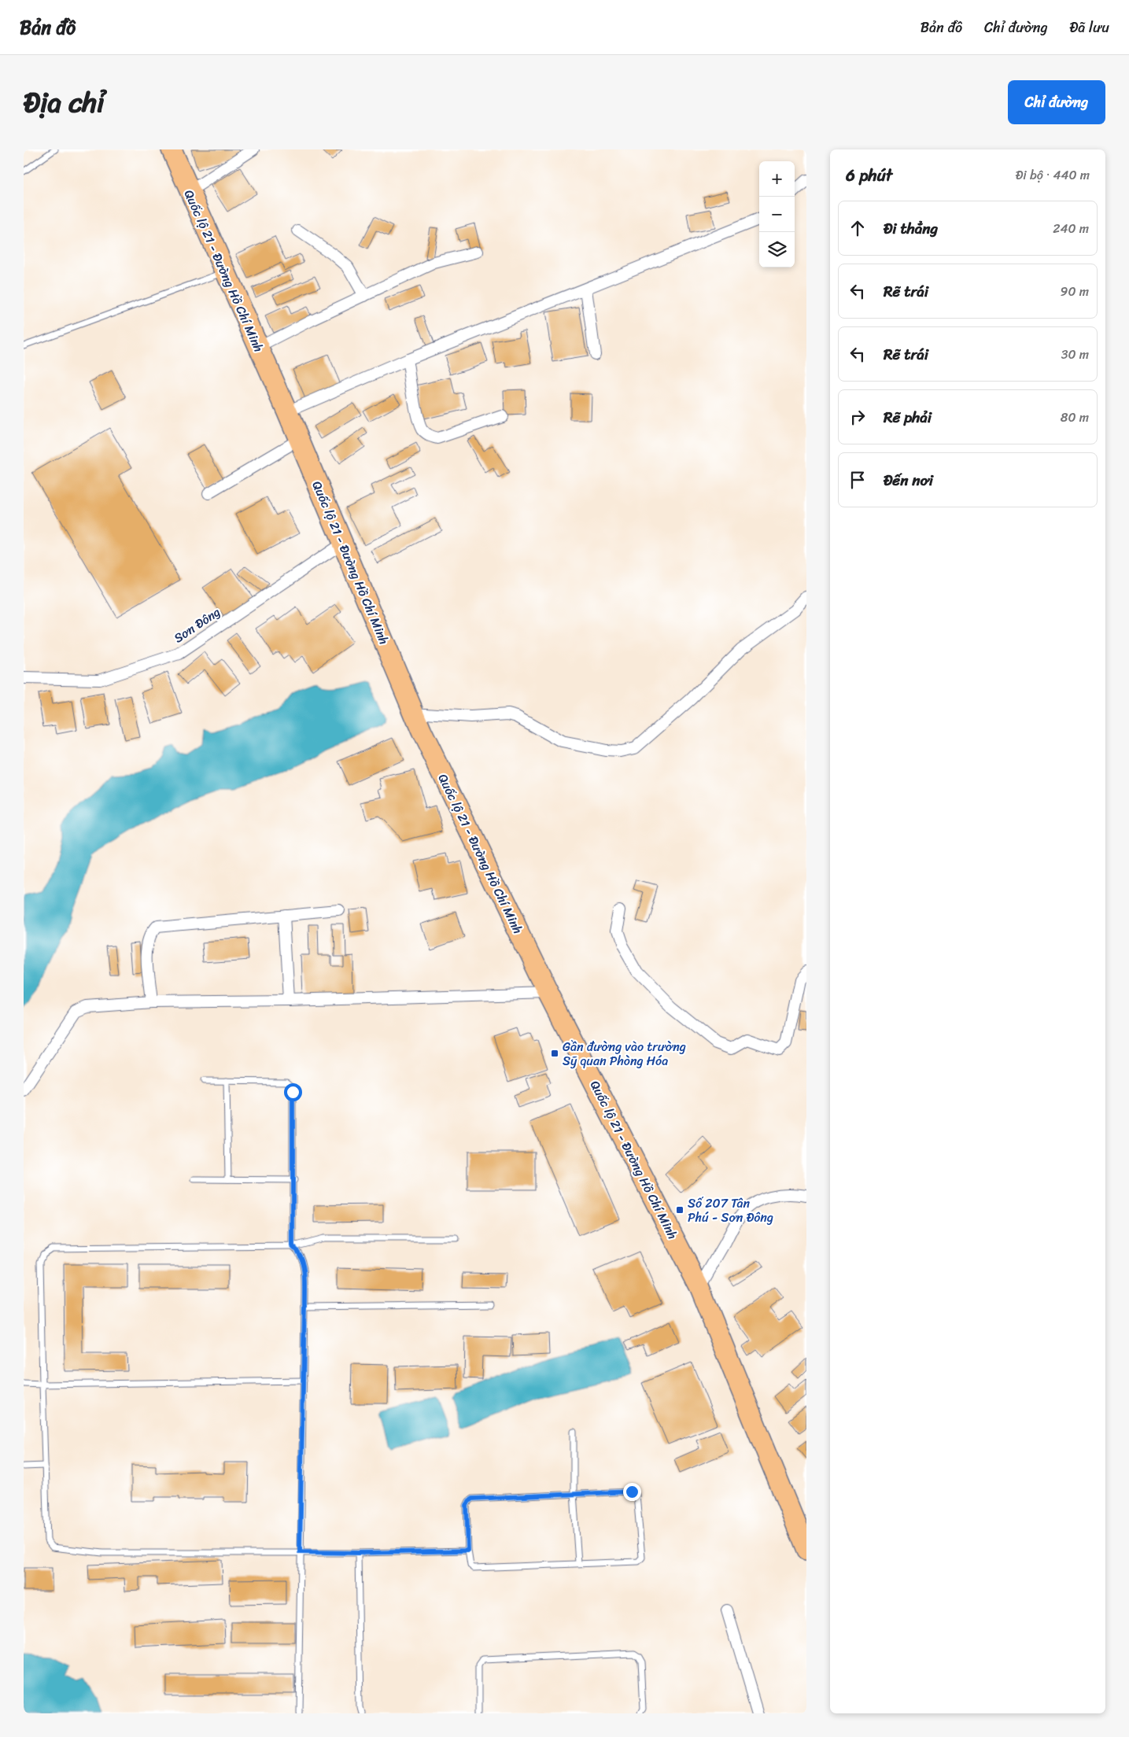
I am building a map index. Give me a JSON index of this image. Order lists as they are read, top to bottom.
{
  "streets": {
    "highway": ["Quốc lộ 21 - Đường Hồ Chí Minh"],
    "street": ["Sơn Đông"]
  },
  "crossings": [
    ["Quốc lộ 21 - Đường Hồ Chí Minh", "Sơn Đông"]
  ],
  "places": {
    "transit": ["Gần đường vào trường Sỹ quan Phòng Hóa", "Số 207 Tân Phú - Sơn Đông"]
  },
  "page": {
    "header": "Bản đồ",
    "nav": ["Bản đồ", "Chỉ đường", "Đã lưu"],
    "title": "Địa chỉ",
    "buttons": "Chỉ đường",
    "heading": ["6 phút", "Đi bộ · 440 m"],
    "map_buttons": ["+", "−"],
    "list": [
      ["Đi thẳng", "240 m"],
      ["Rẽ trái", "90 m"],
      ["Rẽ trái", "30 m"],
      ["Rẽ phải", "80 m"],
      "Đến nơi"
    ]
  }
}
